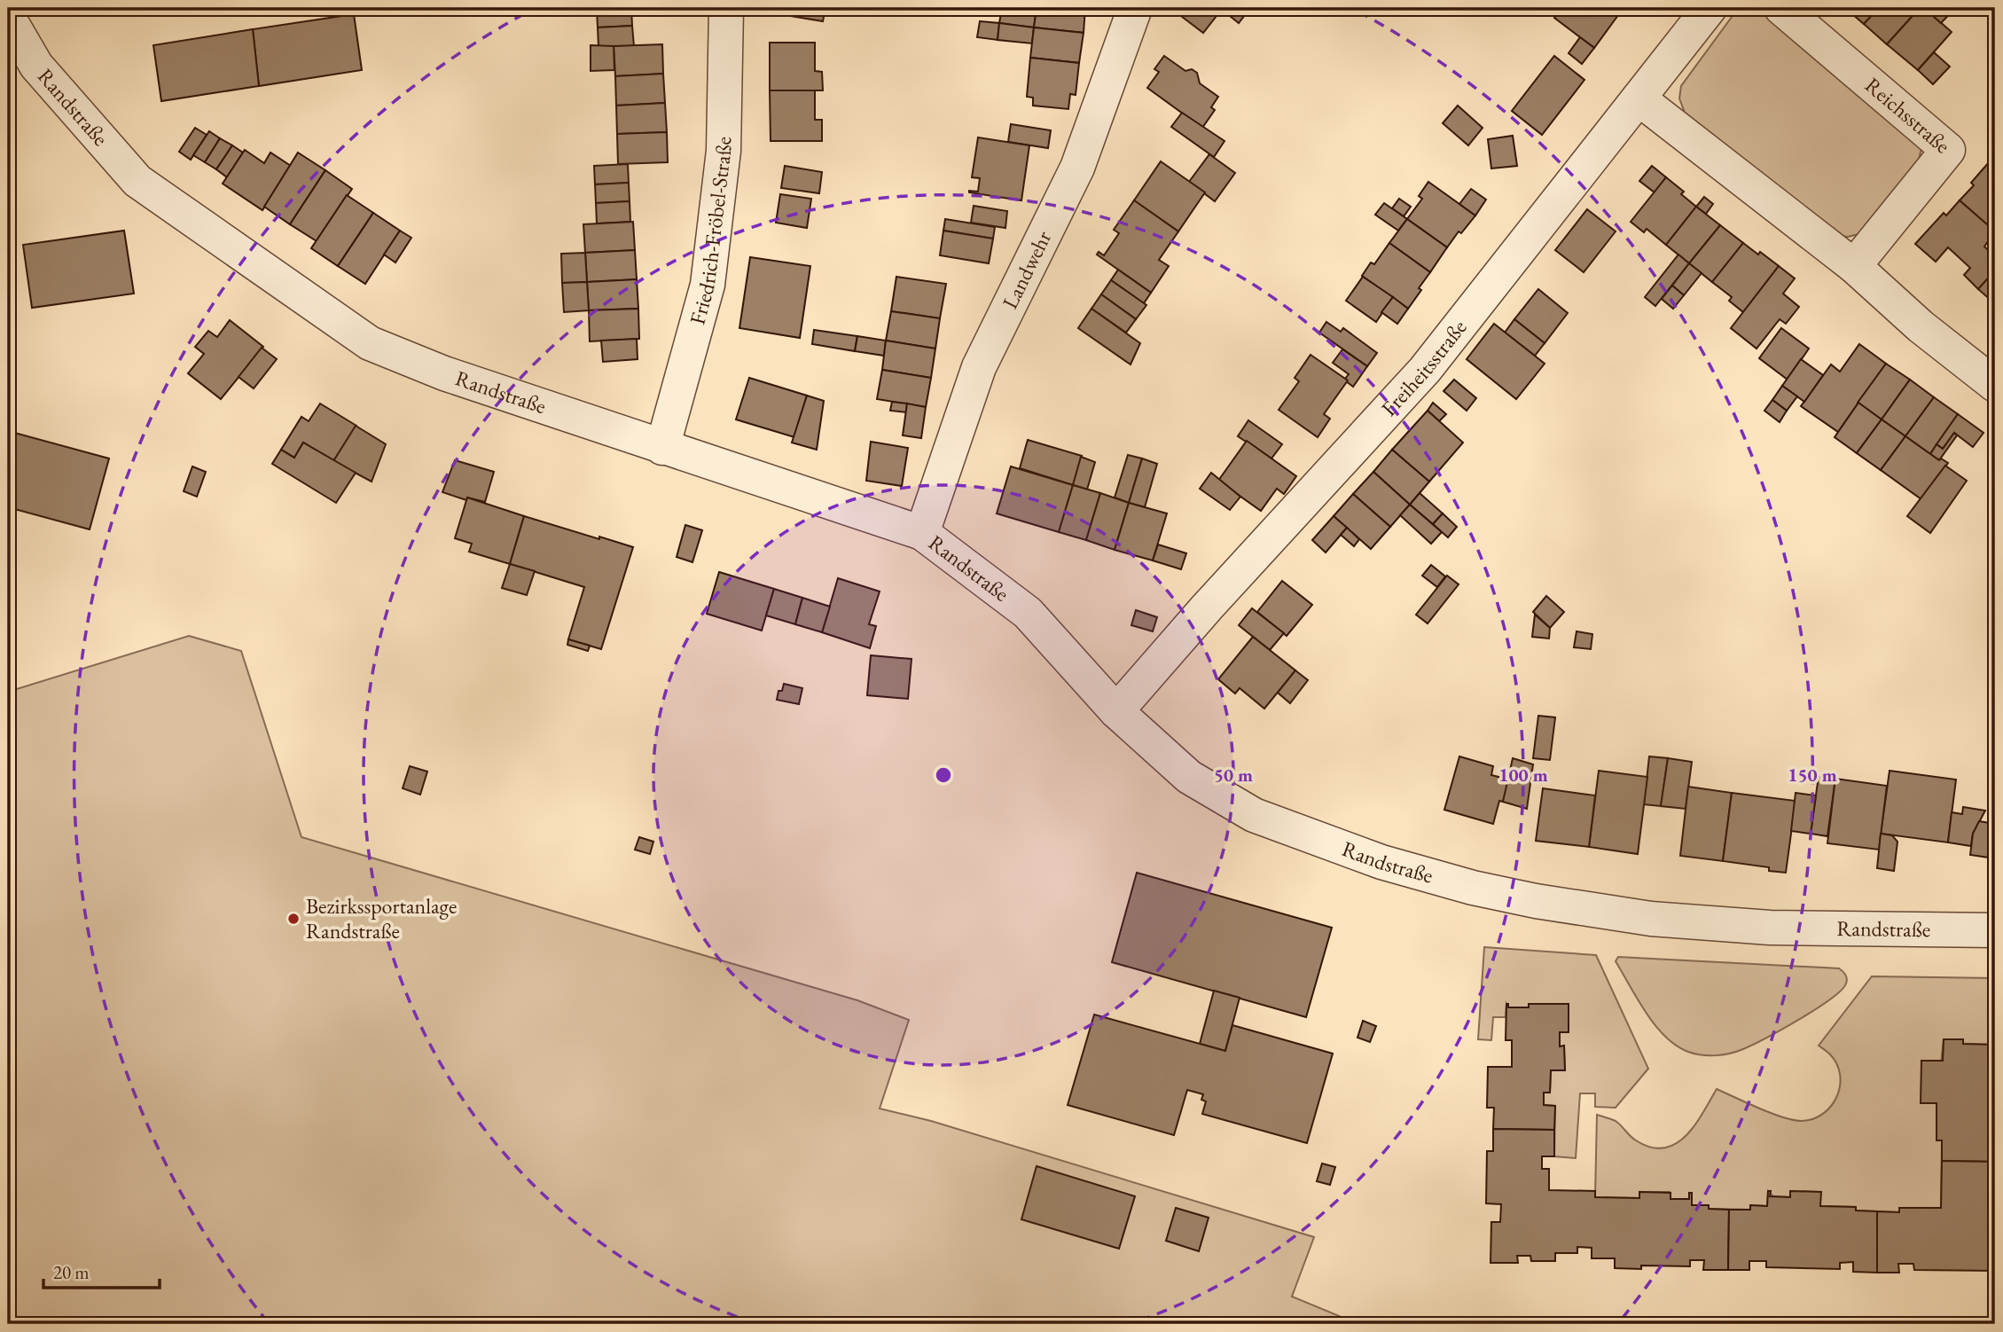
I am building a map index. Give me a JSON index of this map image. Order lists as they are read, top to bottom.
{
  "streets": {
    "street": [
      "Randstraße",
      "Reichsstraße",
      "Friedrich-Fröbel-Straße",
      "Landwehr",
      "Freiheitsstraße"
    ]
  },
  "crossings": [
    ["Randstraße", "Friedrich-Fröbel-Straße"],
    ["Randstraße", "Landwehr"],
    ["Randstraße", "Freiheitsstraße"]
  ],
  "places": ["Bezirkssportanlage Randstraße"],
  "scale_bar": "20 m",
  "rings": ["50 m", "100 m", "150 m"]
}
